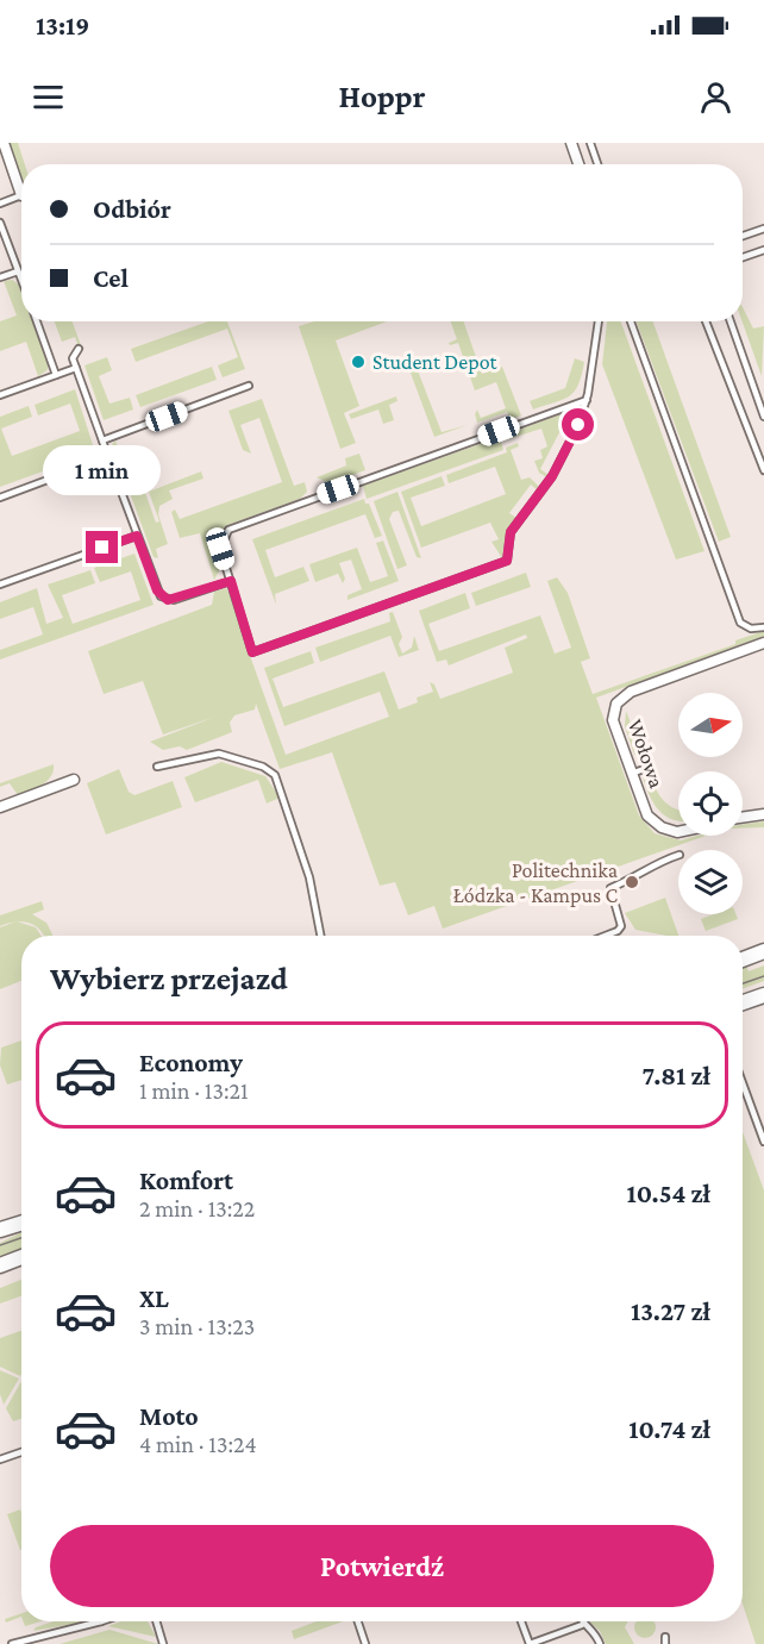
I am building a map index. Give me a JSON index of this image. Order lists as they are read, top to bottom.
{
  "streets": {
    "street": ["Wołowa"]
  },
  "places": ["Student Depot", "Politechnika Łódzka - Kampus C"],
  "north": "right",
  "page": {
    "status": "13:19",
    "header": "Hoppr",
    "banner": ["Odbiór", "Cel"],
    "bubble": "1 min",
    "heading": "Wybierz przejazd",
    "list": [
      {
        "name": "Economy",
        "note": "1 min · 13:21",
        "value": "7.81 zł"
      },
      {
        "name": "Komfort",
        "note": "2 min · 13:22",
        "value": "10.54 zł"
      },
      {
        "name": "XL",
        "note": "3 min · 13:23",
        "value": "13.27 zł"
      },
      {
        "name": "Moto",
        "note": "4 min · 13:24",
        "value": "10.74 zł"
      }
    ],
    "buttons": "Potwierdź"
  }
}
